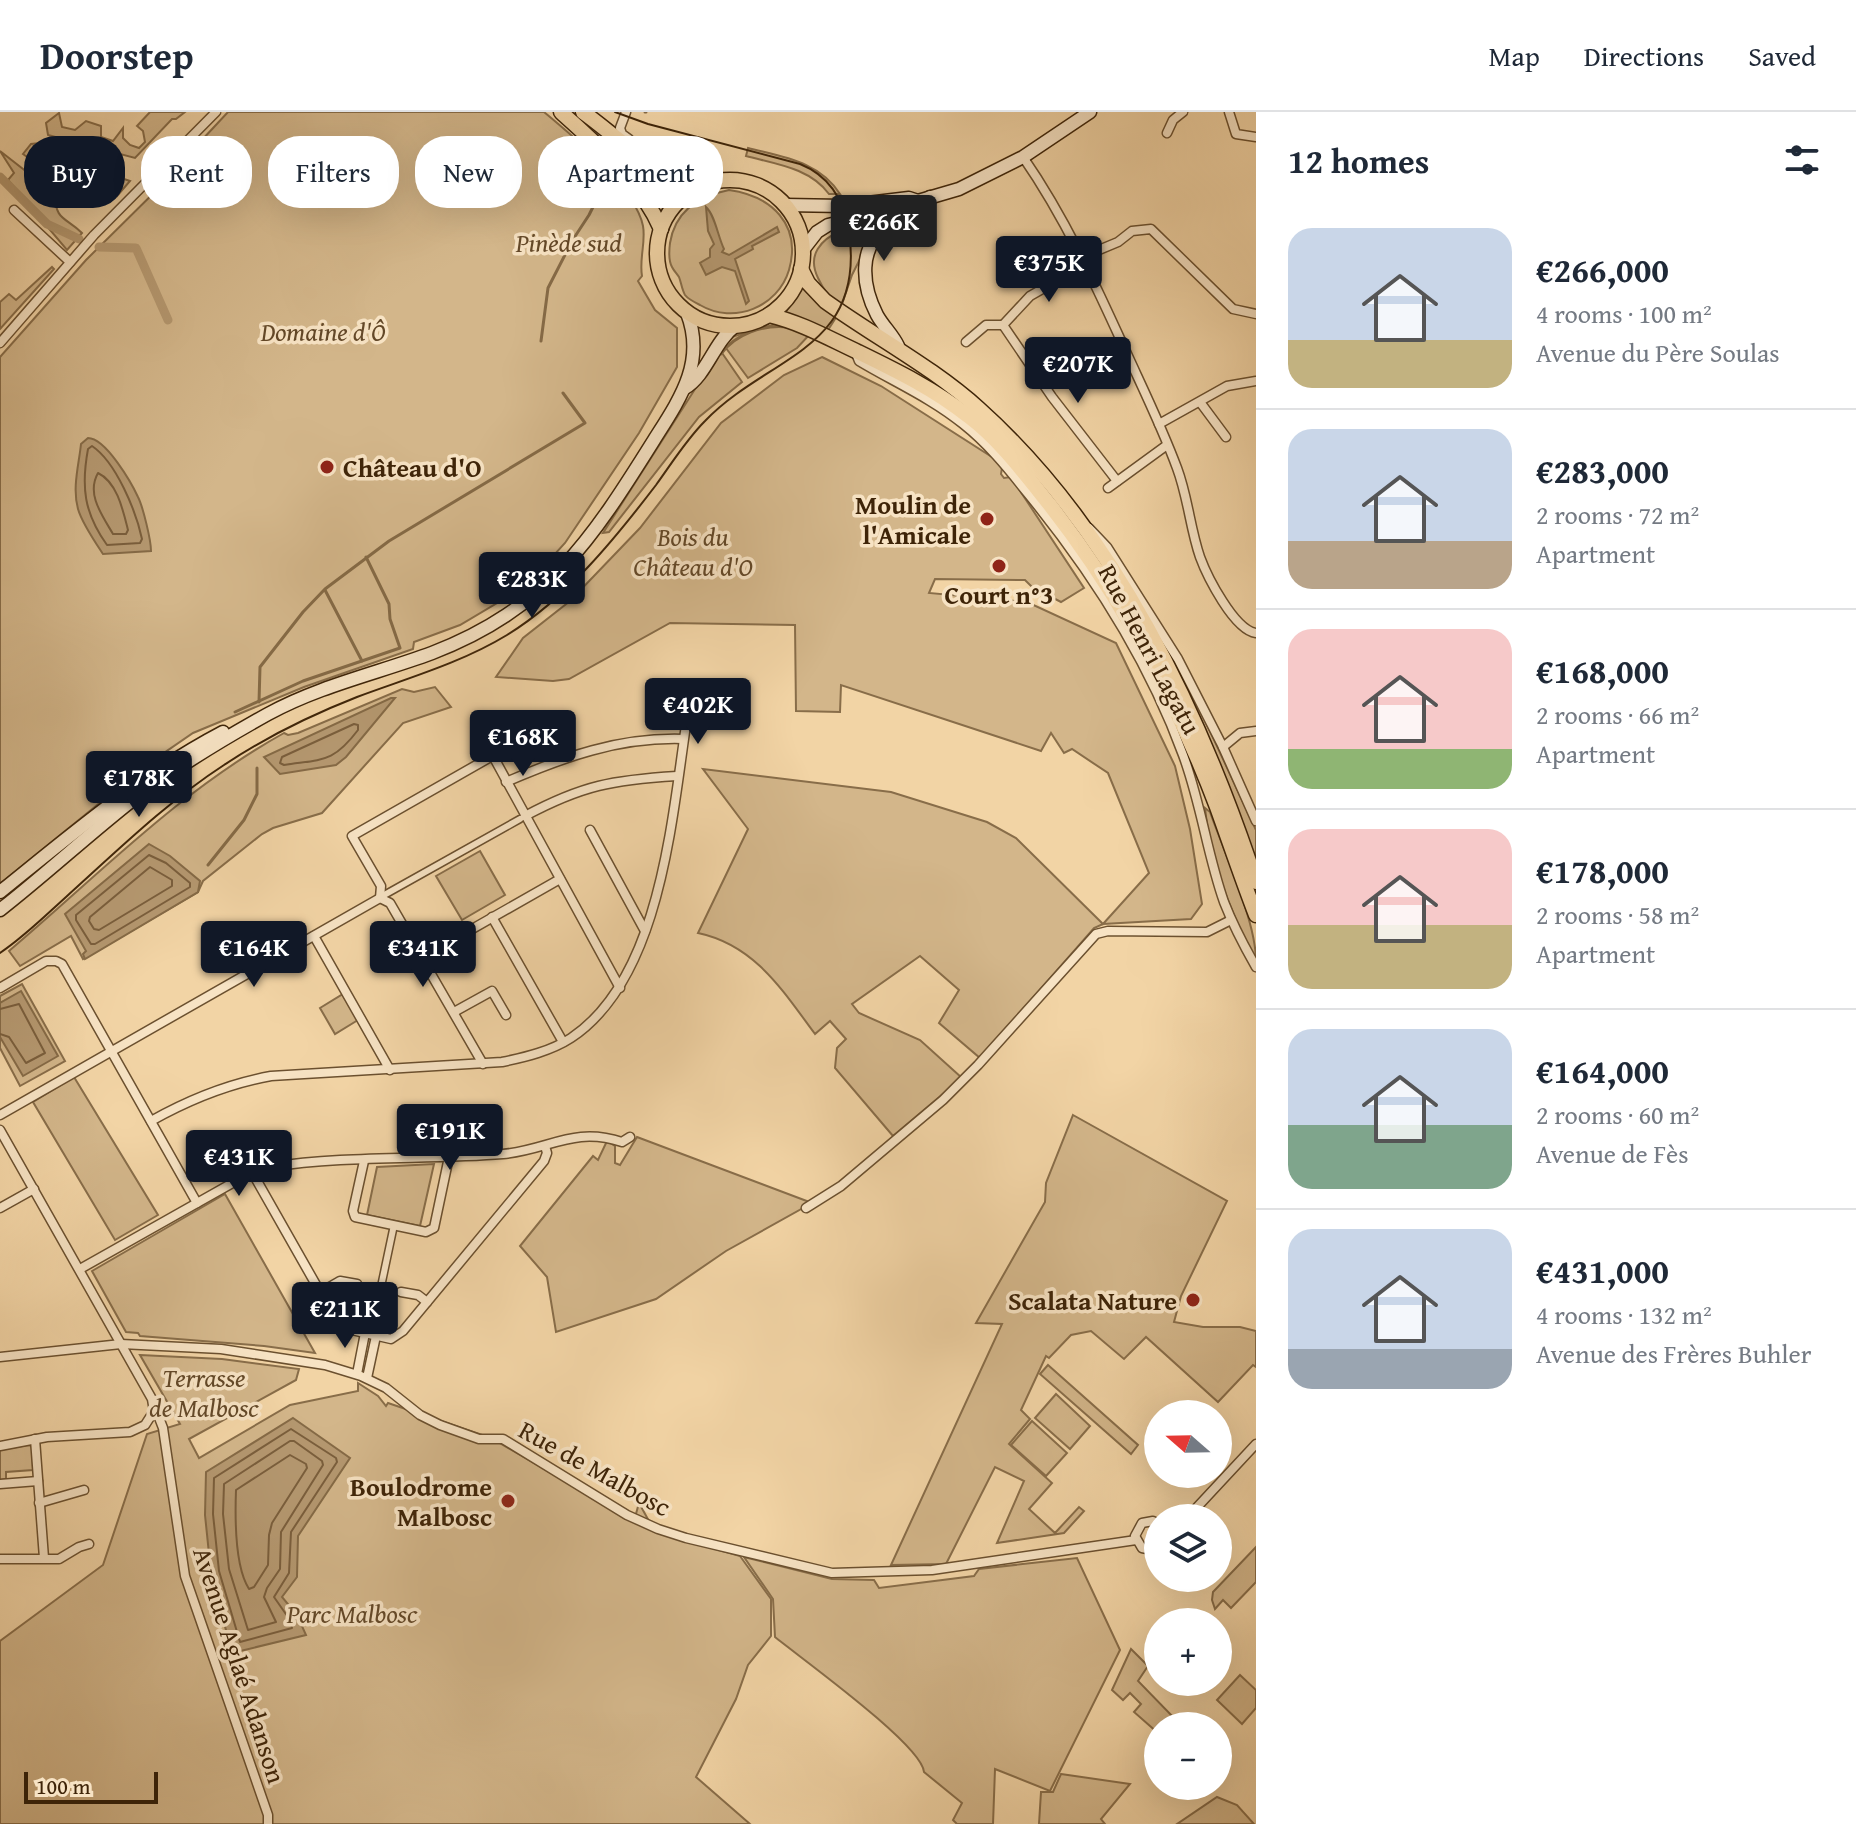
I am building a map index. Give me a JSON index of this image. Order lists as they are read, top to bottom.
{
  "streets": {
    "street": ["Rue Henri Lagatu", "Rue de Malbosc", "Avenue Aglaé Adanson"]
  },
  "crossings": [
    ["Rue de Malbosc", "Avenue Aglaé Adanson"]
  ],
  "parks": [
    "Pinède sud",
    "Domaine d'Ô",
    "Bois du Château d'O",
    "Terrasse de Malbosc",
    "Parc Malbosc"
  ],
  "places": [
    "Château d'O",
    "Moulin de l'Amicale",
    "Court n°3",
    "Scalata Nature",
    "Boulodrome Malbosc"
  ],
  "scale_bar": "100 m",
  "north": "left",
  "page": {
    "header": "Doorstep",
    "nav": ["Map", "Directions", "Saved"],
    "heading": "12 homes",
    "chip": [
      "Buy",
      "Rent",
      "Filters",
      "New",
      "Apartment"
    ],
    "price": [
      "€266K",
      "€375K",
      "€207K",
      "€283K",
      "€402K",
      "€168K",
      "€178K",
      "€164K",
      "€341K",
      "€191K",
      "€431K",
      "€211K"
    ],
    "list": [
      {
        "name": "€266,000",
        "note": "4 rooms · 100 m² · Avenue du Père Soulas"
      },
      {
        "name": "€283,000",
        "note": "2 rooms · 72 m² · Apartment"
      },
      {
        "name": "€168,000",
        "note": "2 rooms · 66 m² · Apartment"
      },
      {
        "name": "€178,000",
        "note": "2 rooms · 58 m² · Apartment"
      },
      {
        "name": "€164,000",
        "note": "2 rooms · 60 m² · Avenue de Fès"
      },
      {
        "name": "€431,000",
        "note": "4 rooms · 132 m² · Avenue des Frères Buhler"
      }
    ],
    "map_buttons": ["+", "−"],
    "scale": "100 m"
  }
}
